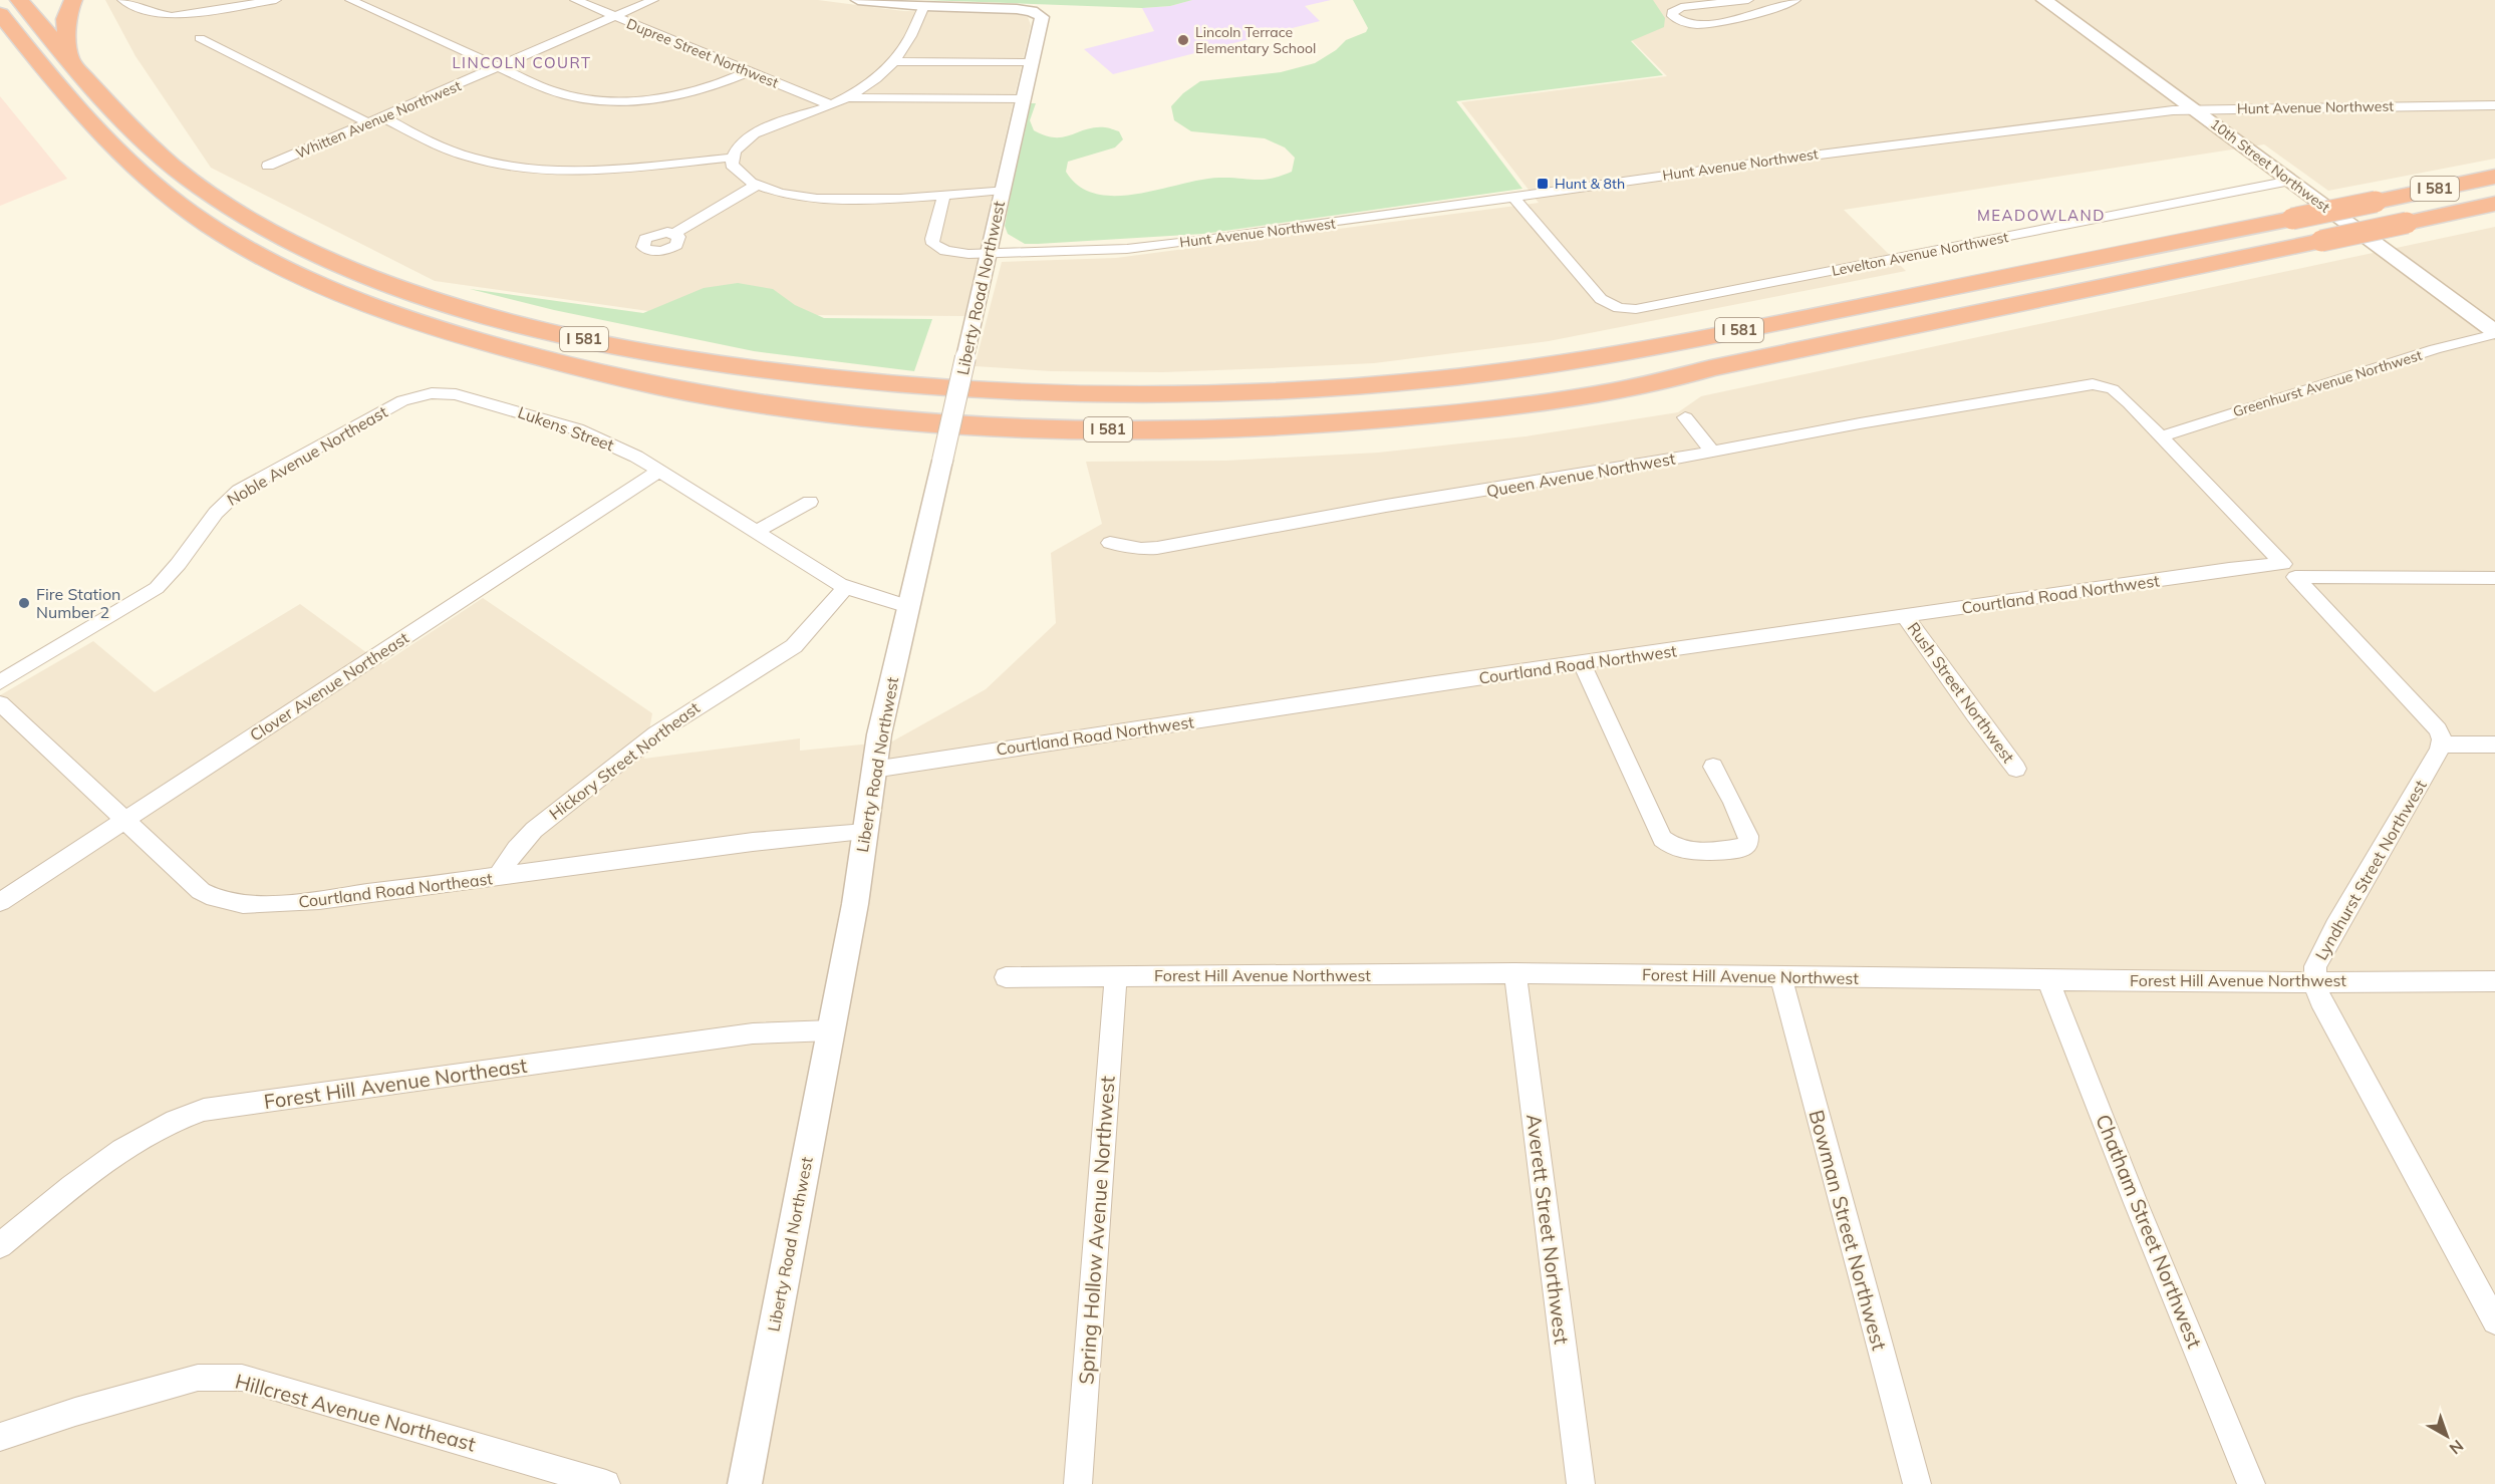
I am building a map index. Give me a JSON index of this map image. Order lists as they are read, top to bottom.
{
  "streets": {
    "highway": ["I 581"],
    "main road": ["10th Street Northwest"],
    "street": [
      "Dupree Street Northwest",
      "Hunt Avenue Northwest",
      "Whitten Avenue Northwest",
      "Levelton Avenue Northwest",
      "Liberty Road Northwest",
      "Greenhurst Avenue Northwest",
      "Lukens Street",
      "Noble Avenue Northeast",
      "Queen Avenue Northwest",
      "Courtland Road Northwest",
      "Clover Avenue Northeast",
      "Rush Street Northwest",
      "Hickory Street Northeast",
      "Lyndhurst Street Northwest",
      "Courtland Road Northeast",
      "Forest Hill Avenue Northwest",
      "Forest Hill Avenue Northeast",
      "Averett Street Northwest",
      "Spring Hollow Avenue Northwest",
      "Bowman Street Northwest",
      "Chatham Street Northwest",
      "Hillcrest Avenue Northeast"
    ]
  },
  "crossings": [
    ["Dupree Street Northwest", "Whitten Avenue Northwest"],
    ["Hunt Avenue Northwest", "10th Street Northwest"],
    ["Hunt Avenue Northwest", "Levelton Avenue Northwest"],
    ["Hunt Avenue Northwest", "Liberty Road Northwest"],
    ["10th Street Northwest", "Levelton Avenue Northwest"],
    ["10th Street Northwest", "Greenhurst Avenue Northwest"],
    ["Liberty Road Northwest", "Lukens Street"],
    ["Liberty Road Northwest", "Courtland Road Northwest"],
    ["Liberty Road Northwest", "Courtland Road Northeast"],
    ["Liberty Road Northwest", "Forest Hill Avenue Northeast"],
    ["Greenhurst Avenue Northwest", "Queen Avenue Northwest"],
    ["Lukens Street", "Noble Avenue Northeast"],
    ["Lukens Street", "Clover Avenue Northeast"],
    ["Lukens Street", "Hickory Street Northeast"],
    ["Courtland Road Northwest", "Rush Street Northwest"],
    ["Clover Avenue Northeast", "Courtland Road Northeast"],
    ["Hickory Street Northeast", "Courtland Road Northeast"],
    ["Lyndhurst Street Northwest", "Forest Hill Avenue Northwest"],
    ["Forest Hill Avenue Northwest", "Averett Street Northwest"],
    ["Forest Hill Avenue Northwest", "Spring Hollow Avenue Northwest"],
    ["Forest Hill Avenue Northwest", "Bowman Street Northwest"],
    ["Forest Hill Avenue Northwest", "Chatham Street Northwest"]
  ],
  "districts": ["LINCOLN COURT", "MEADOWLAND"],
  "places": {
    "other": ["Lincoln Terrace Elementary School", "Fire Station Number 2"],
    "transit": ["Hunt & 8th"]
  },
  "north": "bottom right"
}
